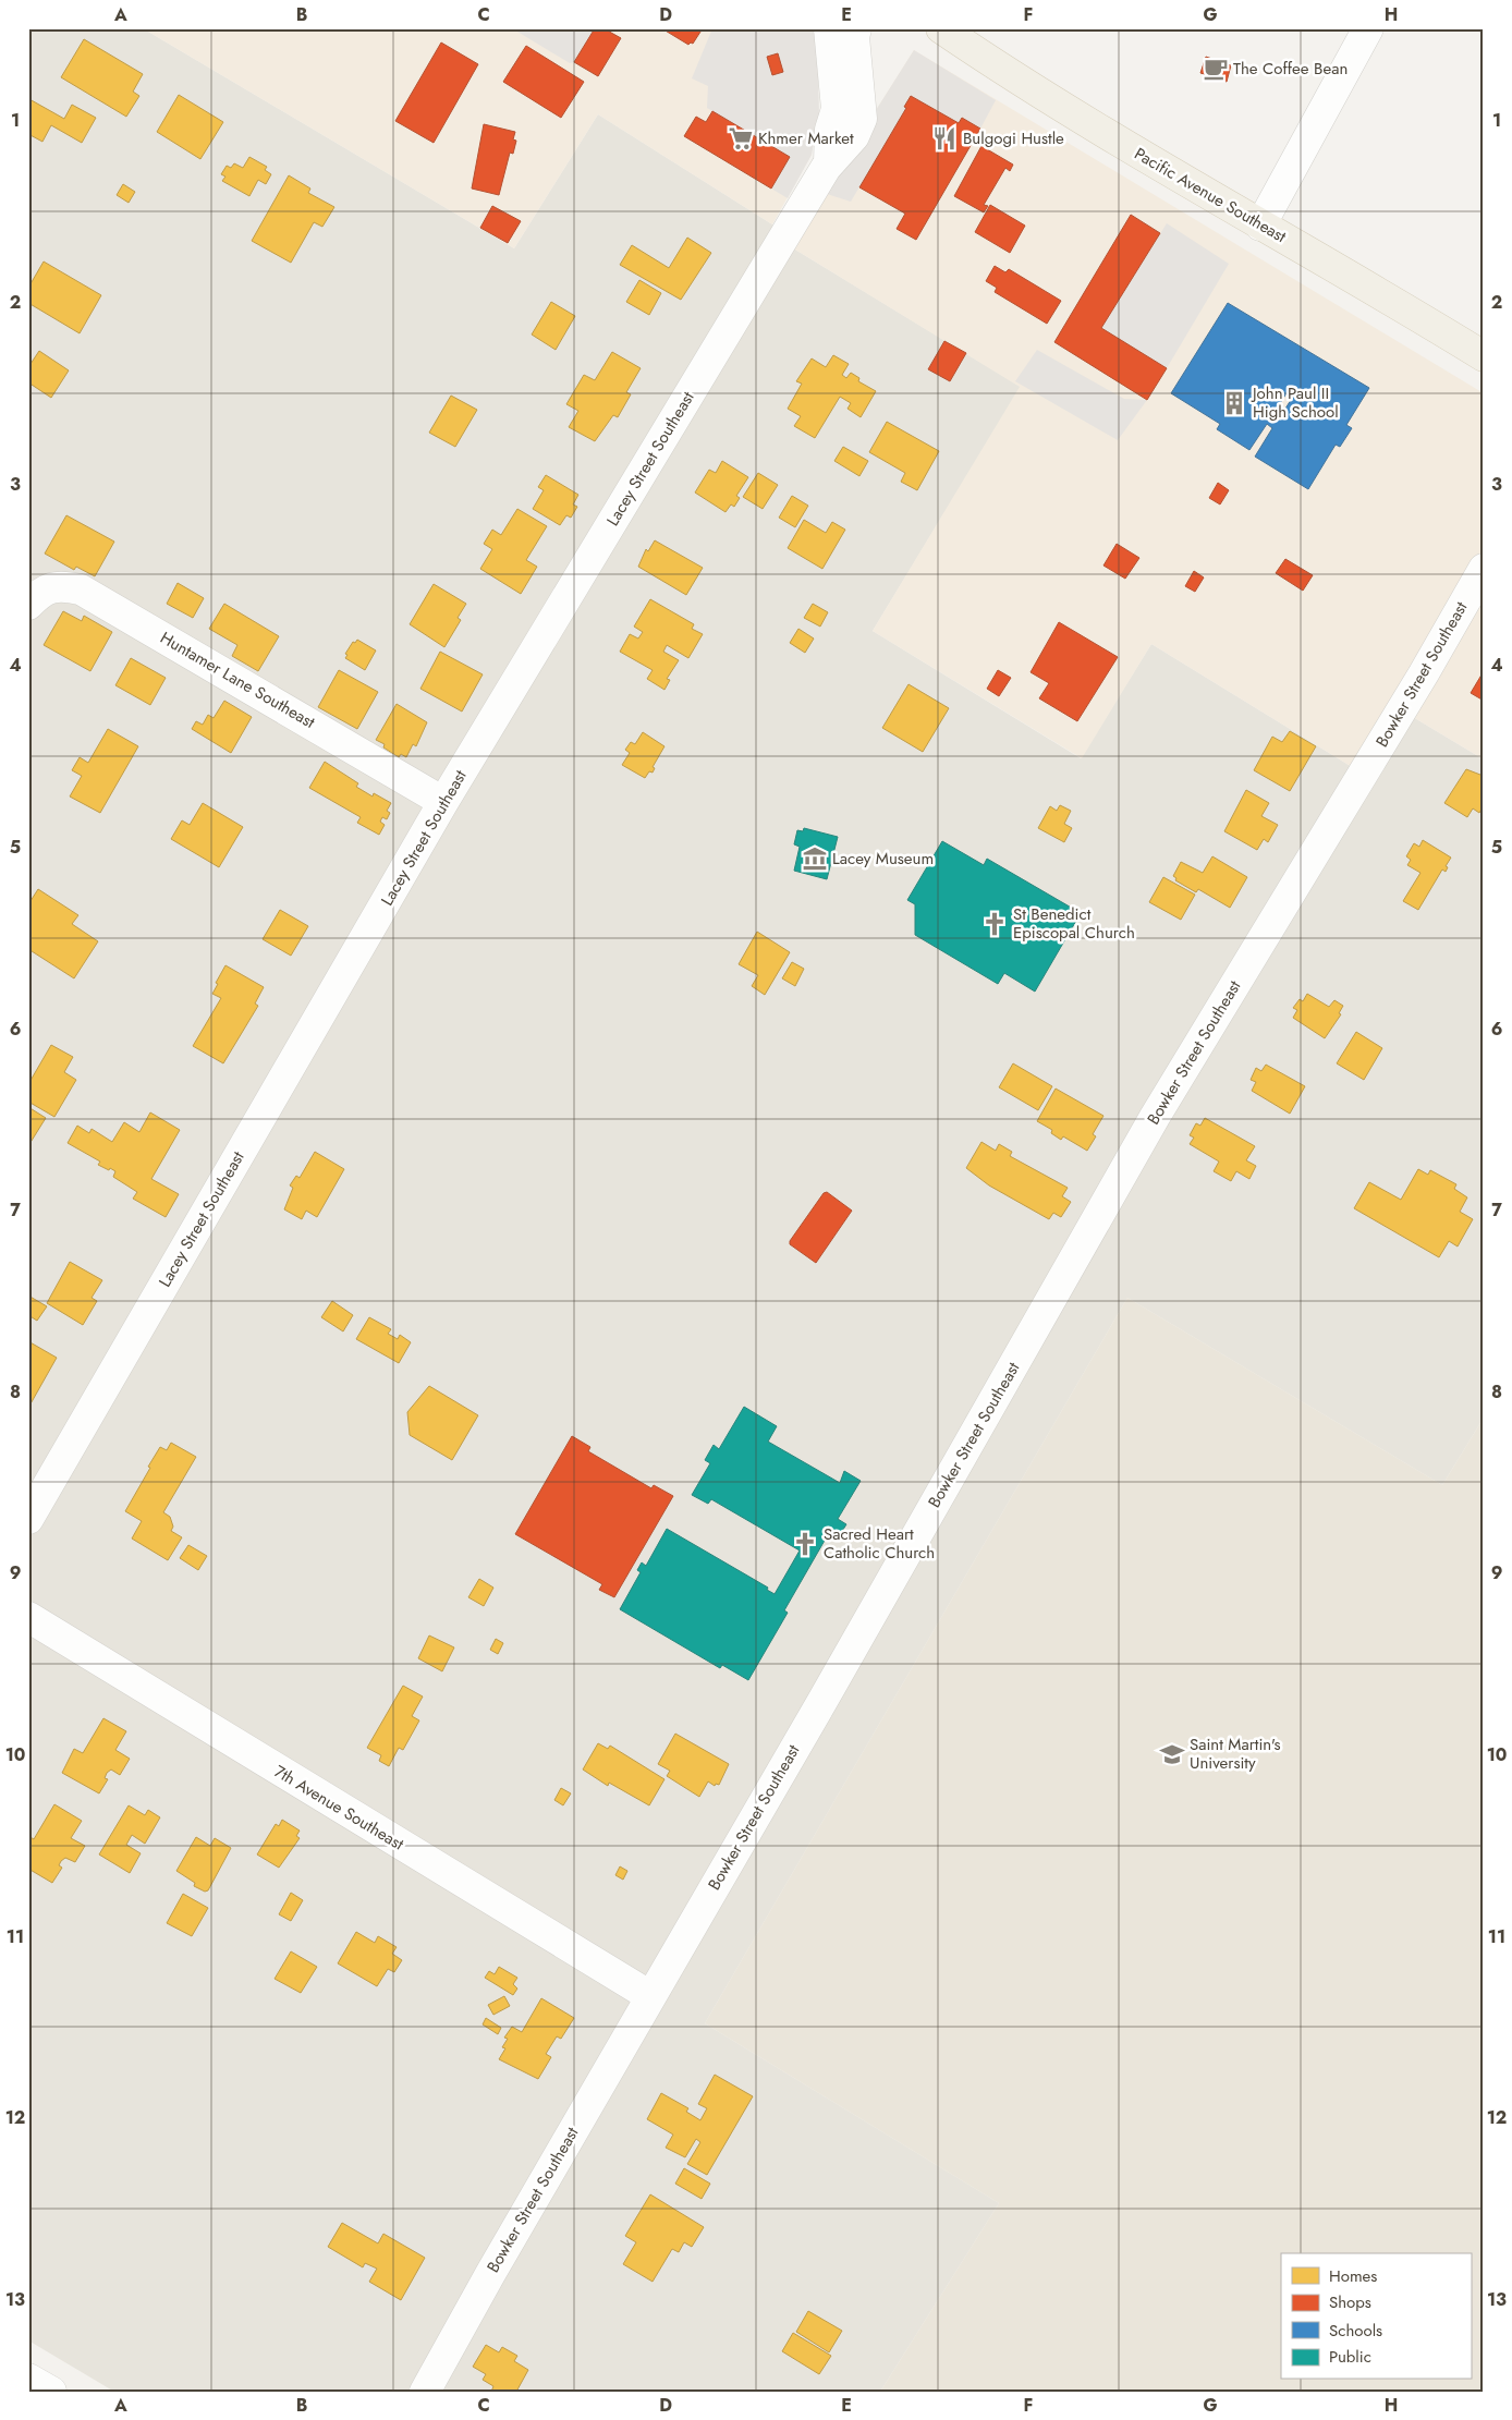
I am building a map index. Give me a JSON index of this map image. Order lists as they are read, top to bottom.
{
  "streets": {
    "main road": ["Pacific Avenue Southeast"],
    "street": [
      "Lacey Street Southeast",
      "Bowker Street Southeast",
      "Huntamer Lane Southeast",
      "7th Avenue Southeast"
    ]
  },
  "crossings": [
    ["Lacey Street Southeast", "Huntamer Lane Southeast"],
    ["Bowker Street Southeast", "7th Avenue Southeast"]
  ],
  "places": {
    "cafe": ["The Coffee Bean"],
    "supermarket": ["Khmer Market"],
    "restaurant": ["Bulgogi Hustle"],
    "building": ["John Paul II High School"],
    "museum": ["Lacey Museum"],
    "church": ["St Benedict Episcopal Church", "Sacred Heart Catholic Church"],
    "school or university": ["Saint Martin's University"]
  },
  "legend": [
    "Homes",
    "Shops",
    "Schools",
    "Public"
  ],
  "grid": {
    "columns": [
      "A",
      "B",
      "C",
      "D",
      "E",
      "F",
      "G",
      "H"
    ],
    "rows": [
      "1",
      "2",
      "3",
      "4",
      "5",
      "6",
      "7",
      "8",
      "9",
      "10",
      "11",
      "12",
      "13"
    ]
  }
}
